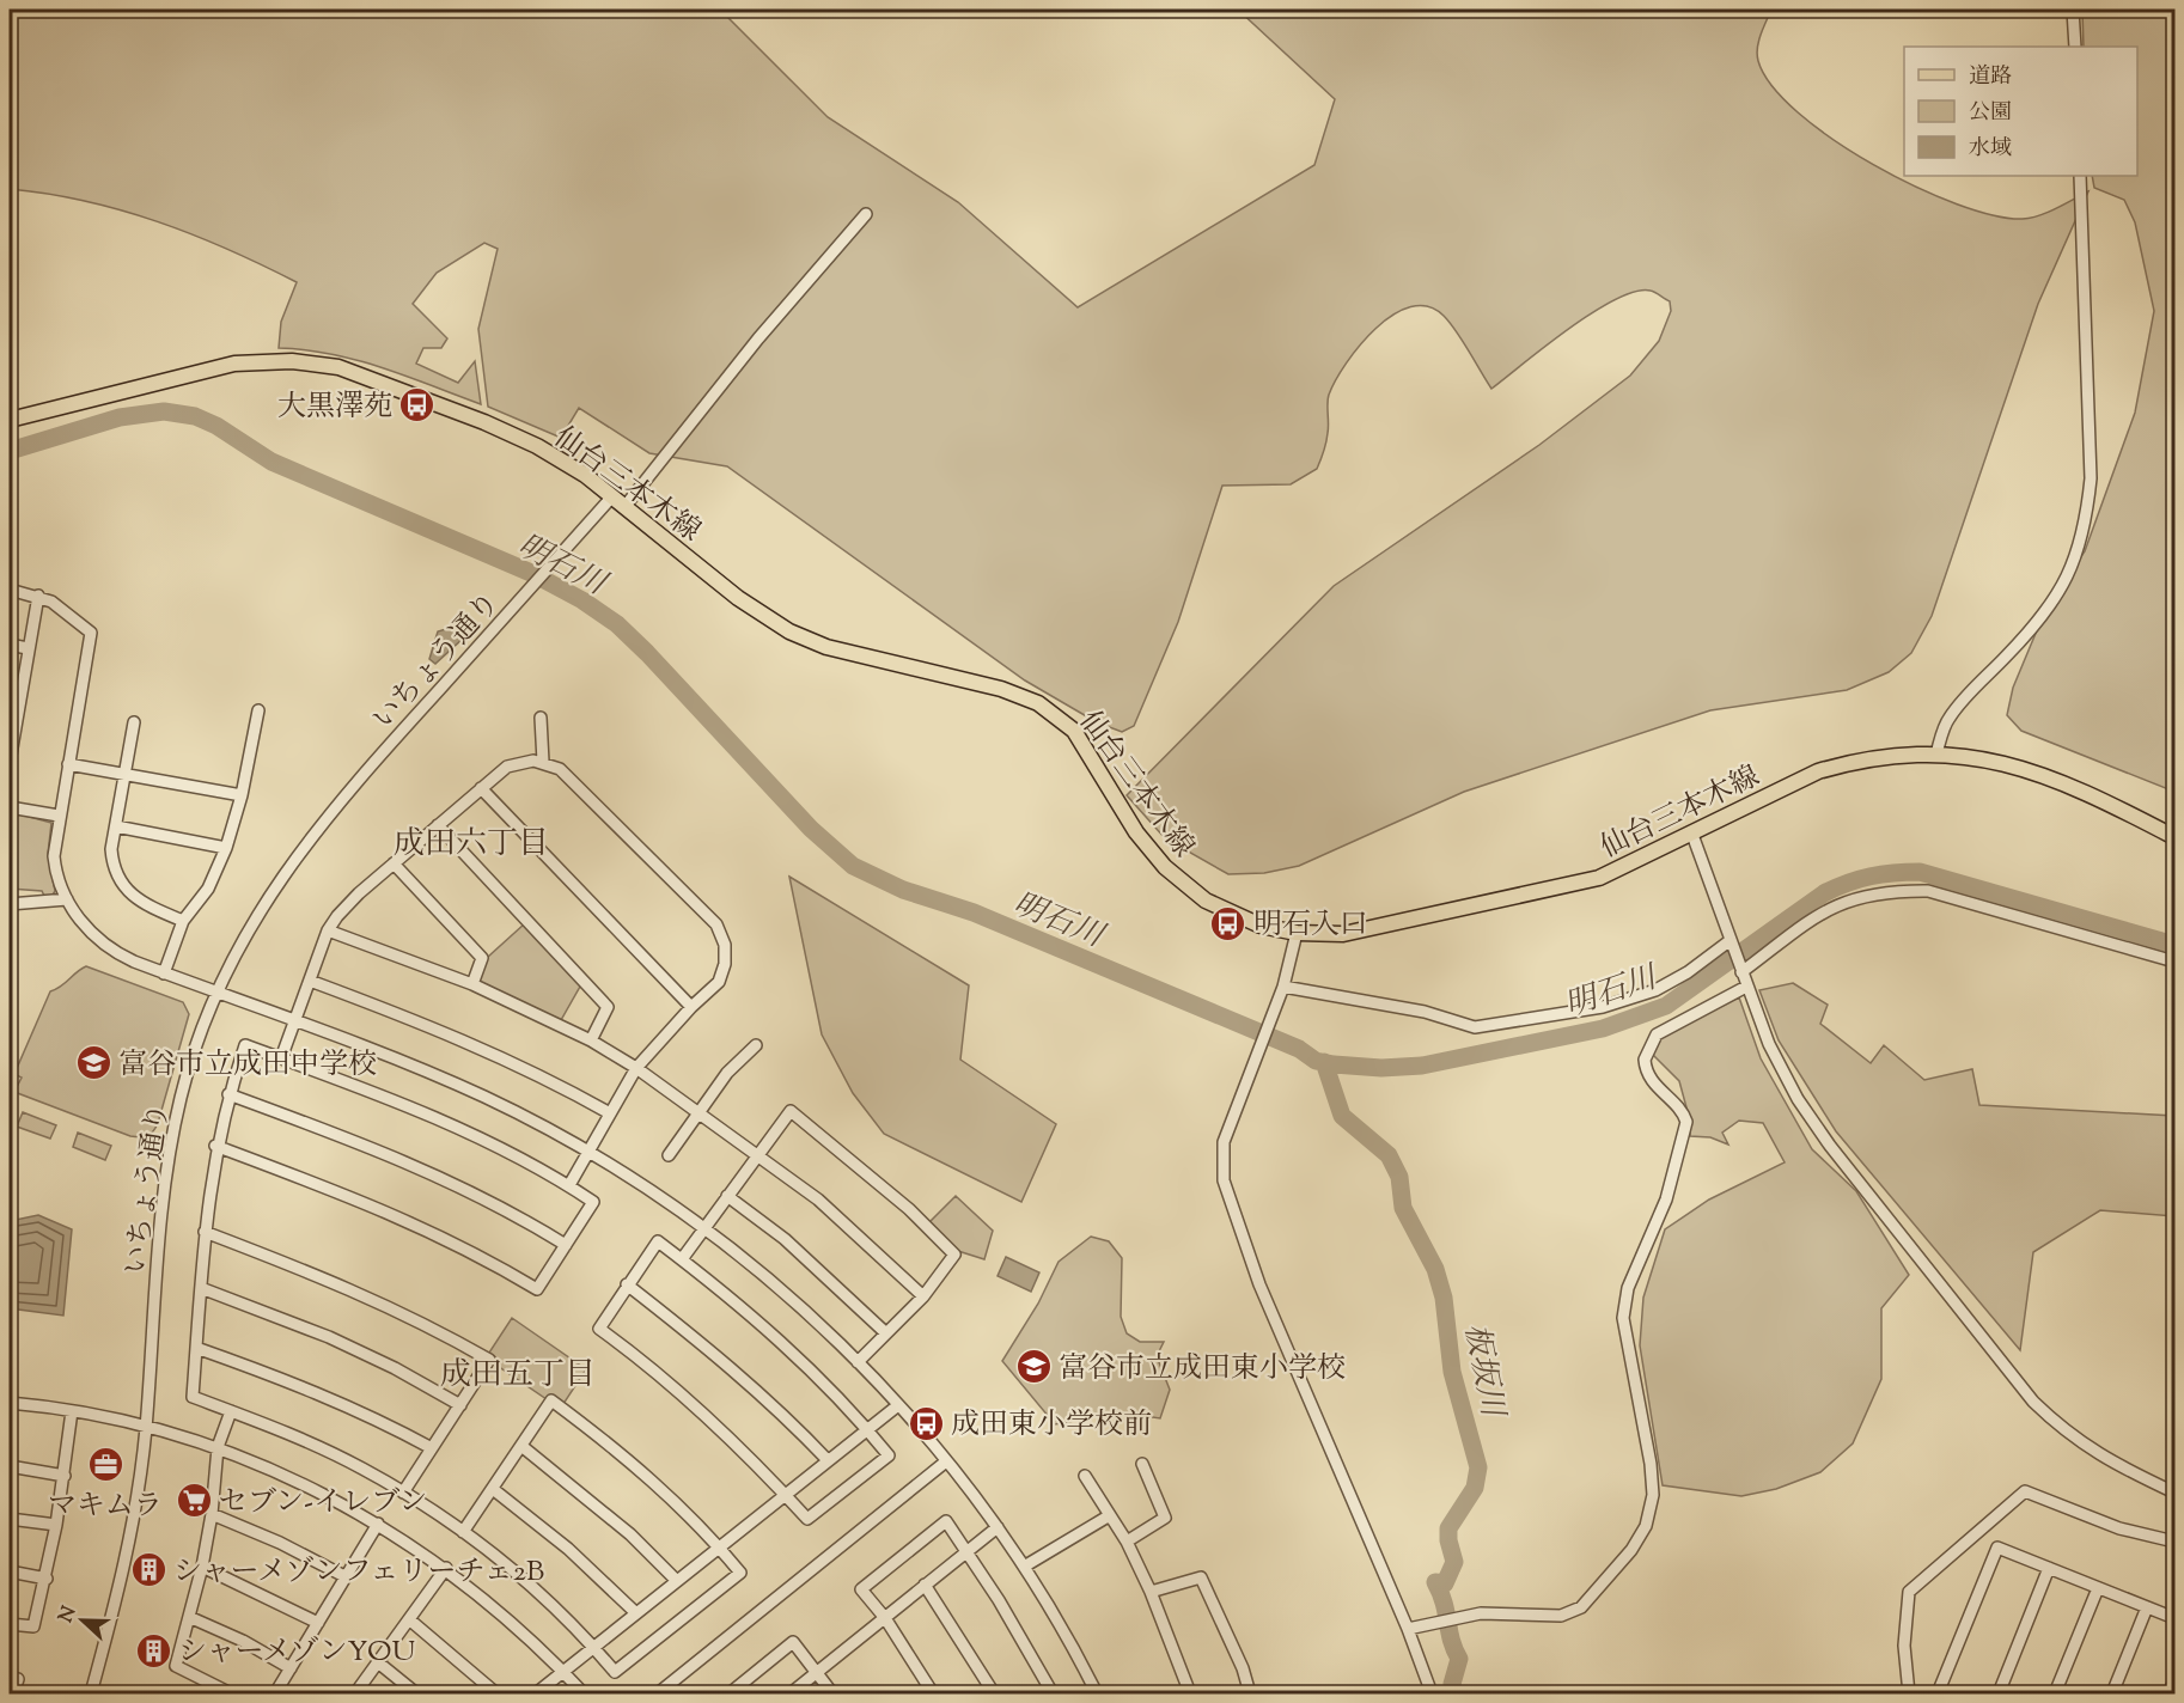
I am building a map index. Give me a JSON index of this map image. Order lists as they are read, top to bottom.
{
  "streets": {
    "main road": ["仙台三本木線"],
    "street": ["いちょう通り"]
  },
  "crossings": [
    ["仙台三本木線", "いちょう通り"]
  ],
  "districts": ["成田六丁目", "成田五丁目"],
  "water": ["明石川", "板坂川"],
  "places": {
    "bus stop": ["大黒澤苑", "明石入口", "成田東小学校前"],
    "school or university": ["富谷市立成田中学校", "富谷市立成田東小学校"],
    "office": ["マキムラ"],
    "supermarket": ["セブン-イレブン"],
    "building": ["シャーメゾンフェリーチェ2B", "シャーメゾンYOU"]
  },
  "legend": ["道路", "公園", "水域"],
  "north": "left"
}
